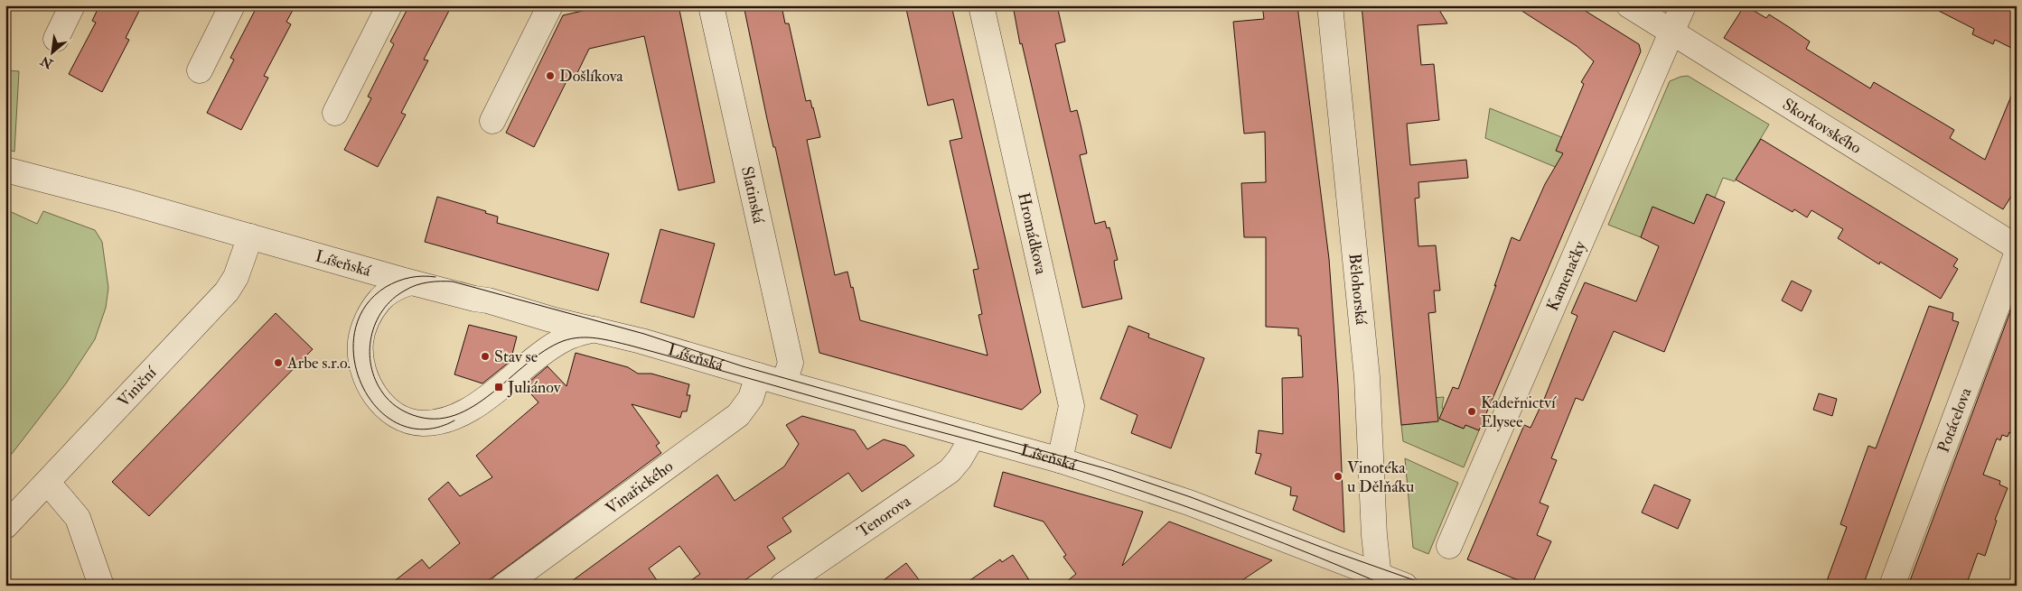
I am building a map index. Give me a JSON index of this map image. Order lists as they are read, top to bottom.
{
  "streets": {
    "street": [
      "Skorkovského",
      "Slatinská",
      "Hromádkova",
      "Líšeňská",
      "Kamenačky",
      "Bělohorská",
      "Viniční",
      "Potácelova",
      "Vinařického",
      "Tenorova"
    ]
  },
  "crossings": [
    ["Skorkovského", "Kamenačky"],
    ["Slatinská", "Líšeňská"],
    ["Hromádkova", "Líšeňská"],
    ["Líšeňská", "Bělohorská"],
    ["Líšeňská", "Viniční"],
    ["Líšeňská", "Vinařického"],
    ["Líšeňská", "Tenorova"]
  ],
  "places": {
    "other": [
      "Došlíkova",
      "Stav se",
      "Arbe s.r.o.",
      "Kadeřnictví Elysee",
      "Vinotéka u Dělňáku"
    ],
    "transit": ["Juliánov"]
  },
  "north": "bottom left"
}
